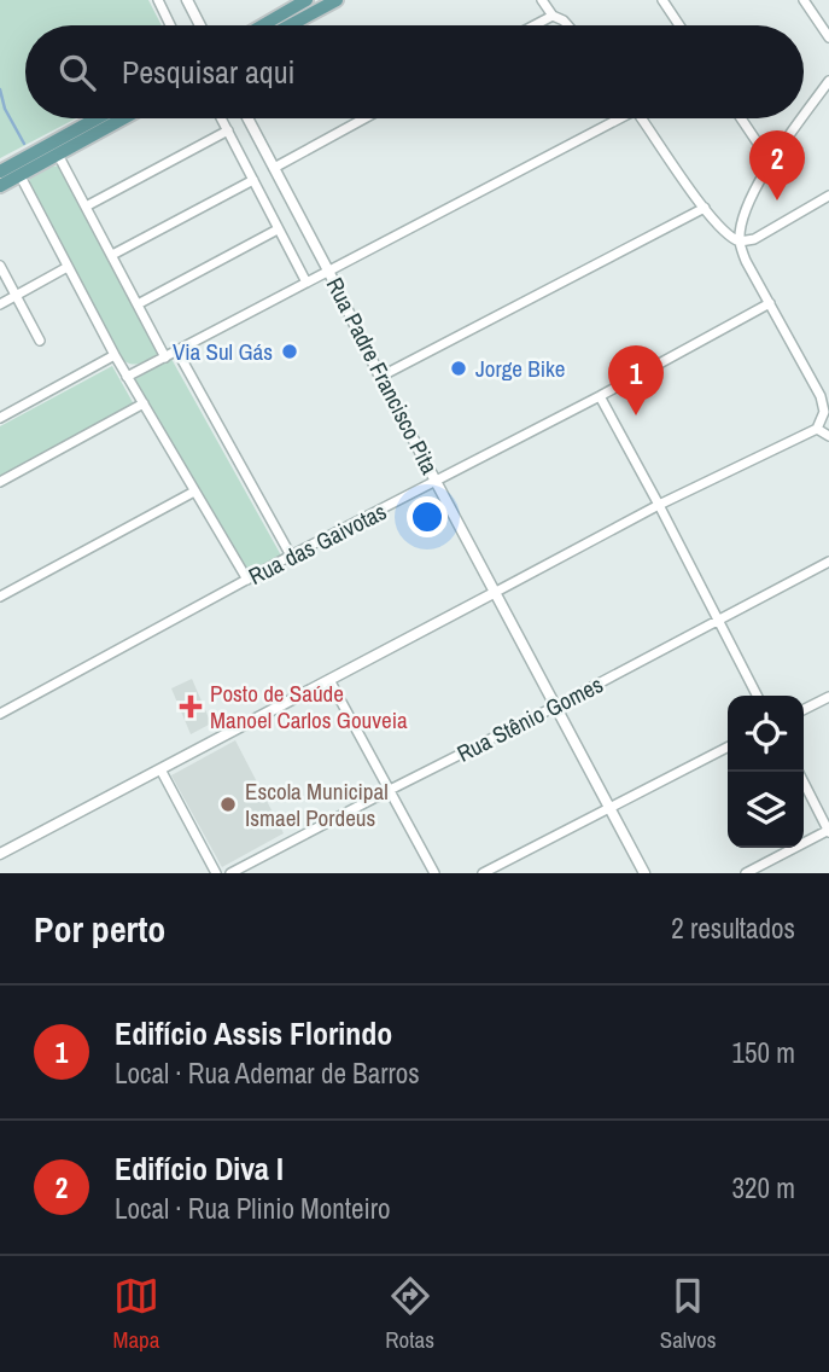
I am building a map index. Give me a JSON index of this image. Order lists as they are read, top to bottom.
{
  "streets": {
    "street": ["Rua Padre Francisco Pita", "Rua das Gaivotas", "Rua Stênio Gomes"]
  },
  "crossings": [
    ["Rua Padre Francisco Pita", "Rua das Gaivotas"],
    ["Rua Padre Francisco Pita", "Rua Stênio Gomes"]
  ],
  "places": {
    "other": ["Via Sul Gás", "Jorge Bike", "Escola Municipal Ismael Pordeus"],
    "health": ["Posto de Saúde Manoel Carlos Gouveia"]
  },
  "page": {
    "search": "Pesquisar aqui",
    "pins": ["2", "1"],
    "heading": ["Por perto", "2 resultados"],
    "list": [
      {
        "mark": "1",
        "name": "Edifício Assis Florindo",
        "note": "Local · Rua Ademar de Barros",
        "value": "150 m"
      },
      {
        "mark": "2",
        "name": "Edifício Diva I",
        "note": "Local · Rua Plinio Monteiro",
        "value": "320 m"
      }
    ],
    "nav": ["Mapa", "Rotas", "Salvos"]
  }
}
